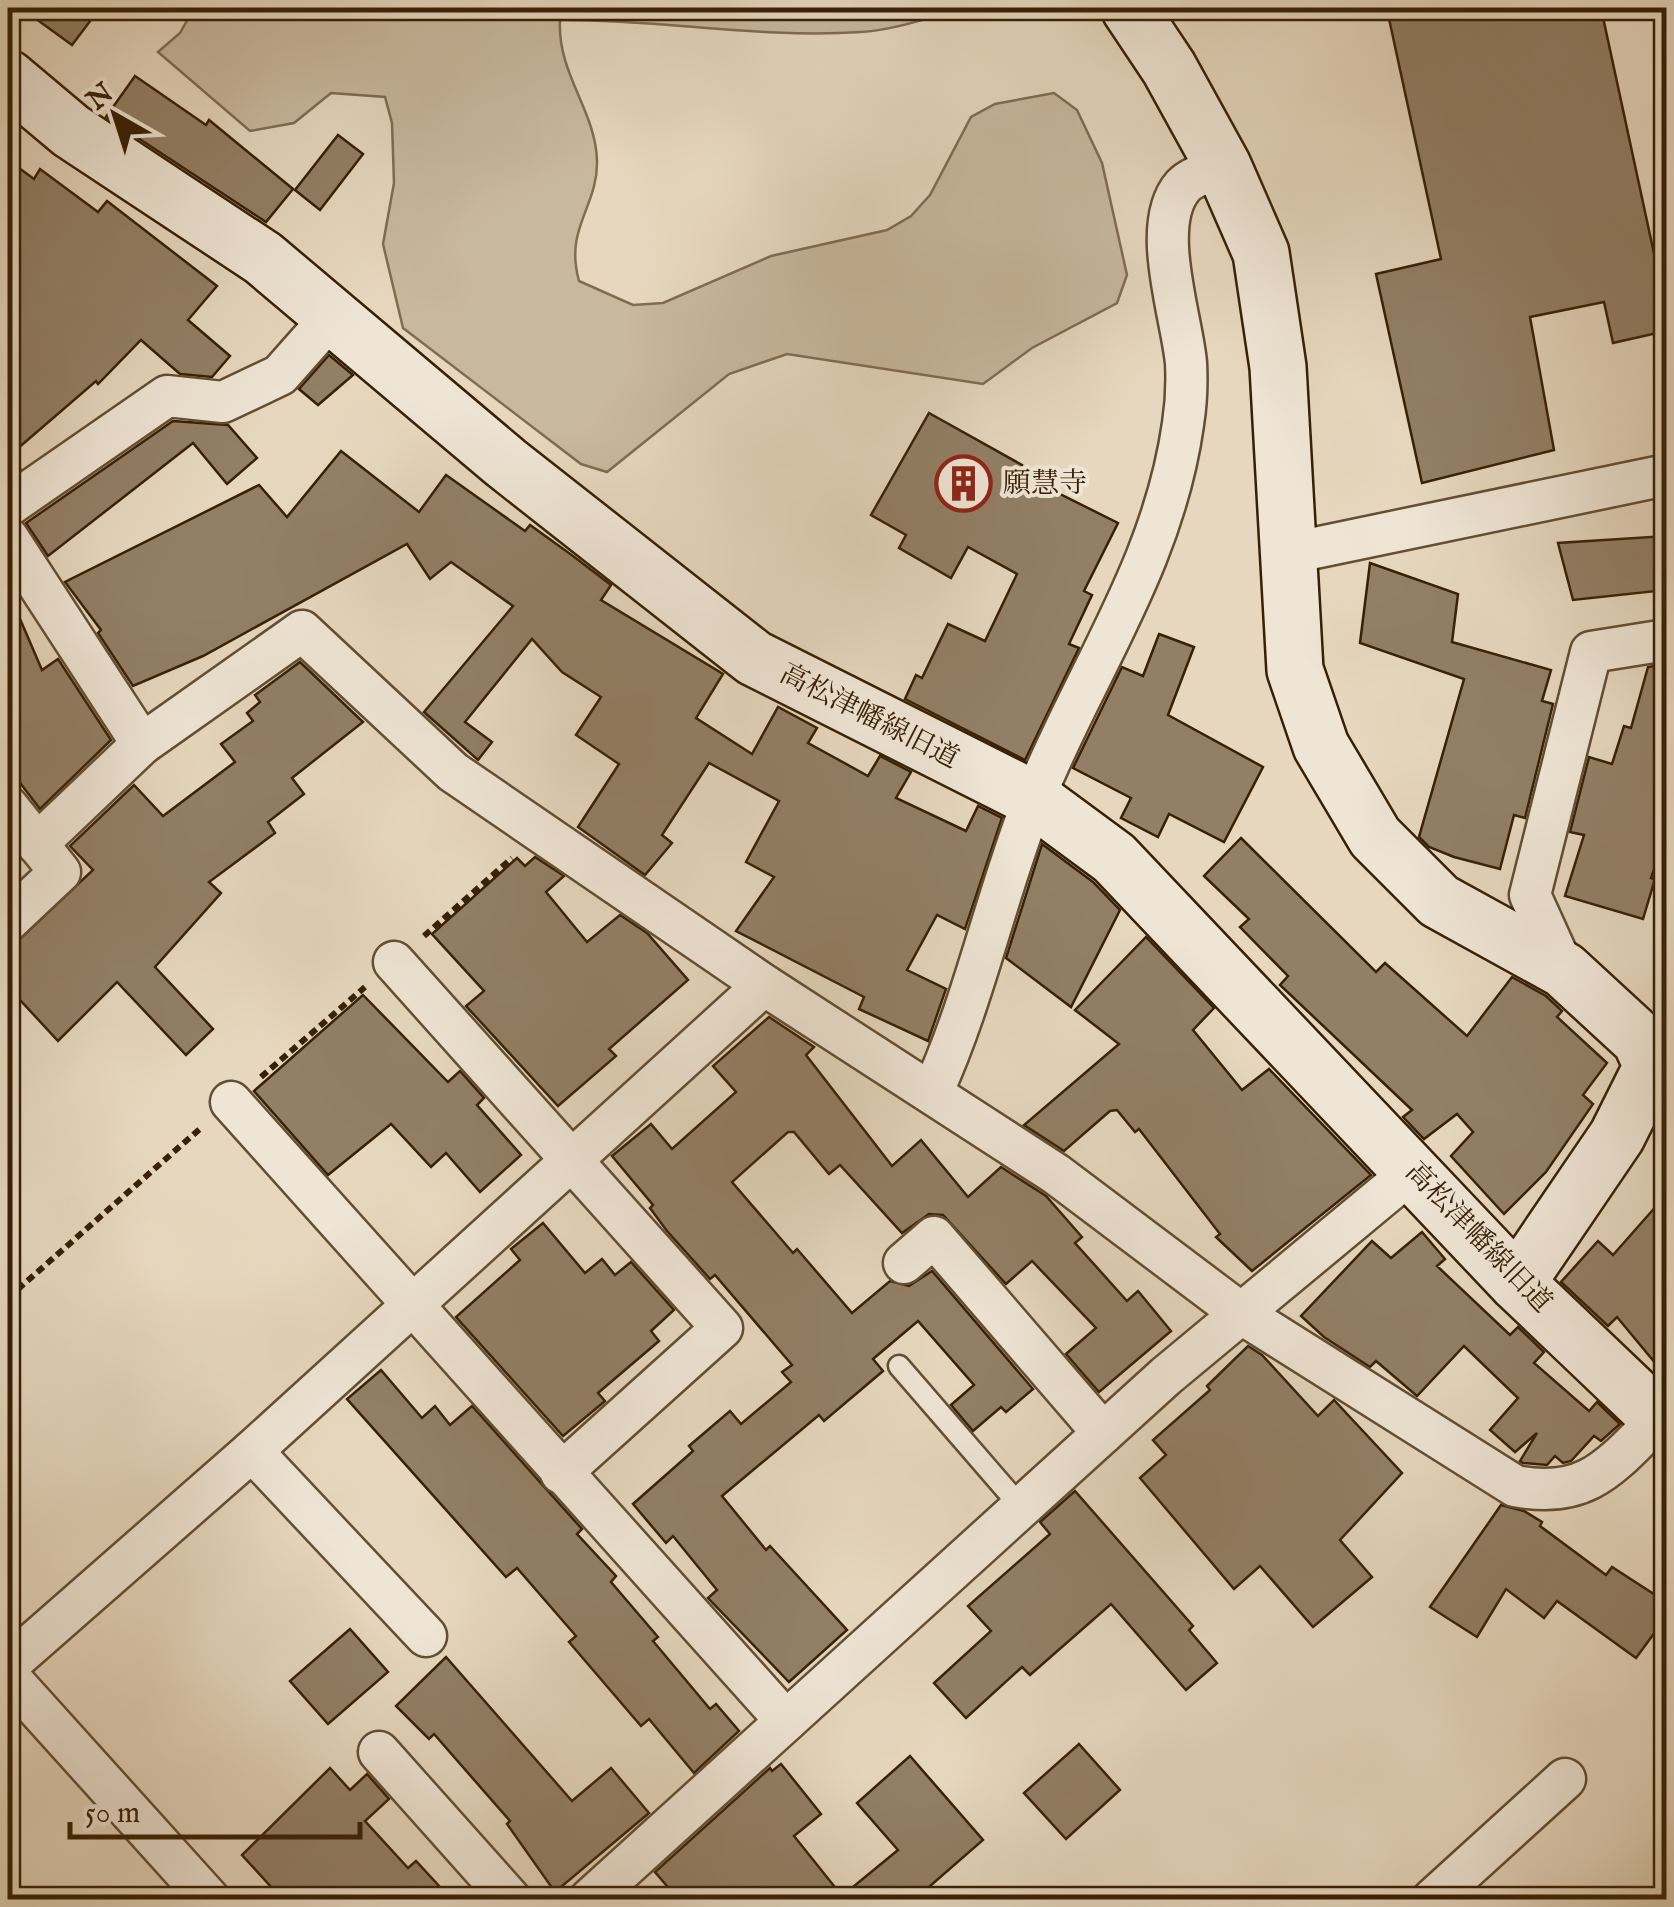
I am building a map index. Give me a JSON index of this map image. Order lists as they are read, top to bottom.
{
  "streets": {
    "street": ["高松津幡線旧道"]
  },
  "places": {
    "building": ["願慧寺"]
  },
  "scale_bar": "50 m",
  "north": "top left"
}
